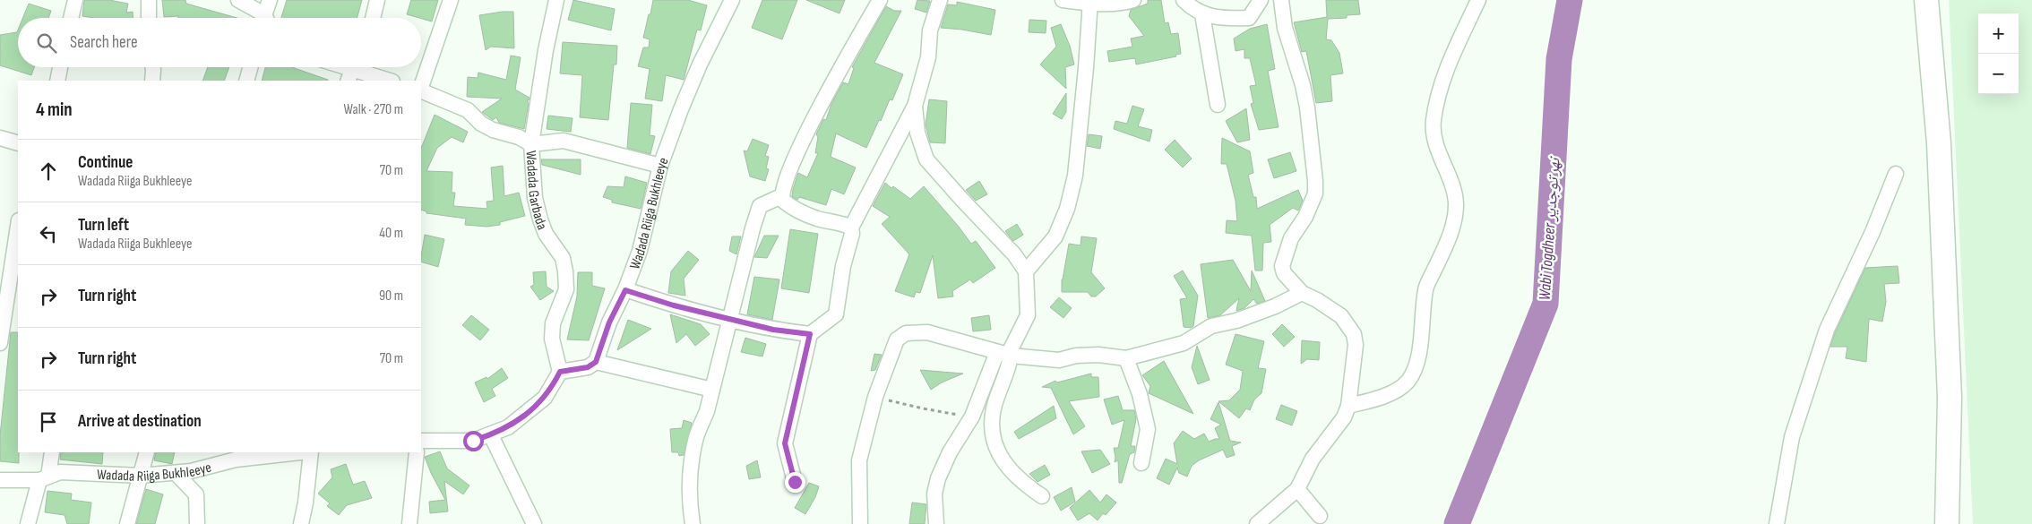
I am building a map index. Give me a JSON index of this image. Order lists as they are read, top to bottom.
{
  "streets": {
    "street": ["Wadada Garbada", "Wadada Riiga Bukhleeye"]
  },
  "water": ["Wabi Togdheer نهر توجدير"],
  "page": {
    "map_buttons": ["+", "−"],
    "search": "Search here",
    "heading": ["4 min", "Walk · 270 m"],
    "list": [
      ["Continue", "Wadada Riiga Bukhleeye", "70 m"],
      ["Turn left", "Wadada Riiga Bukhleeye", "40 m"],
      ["Turn right", "90 m"],
      ["Turn right", "70 m"],
      "Arrive at destination"
    ]
  }
}
